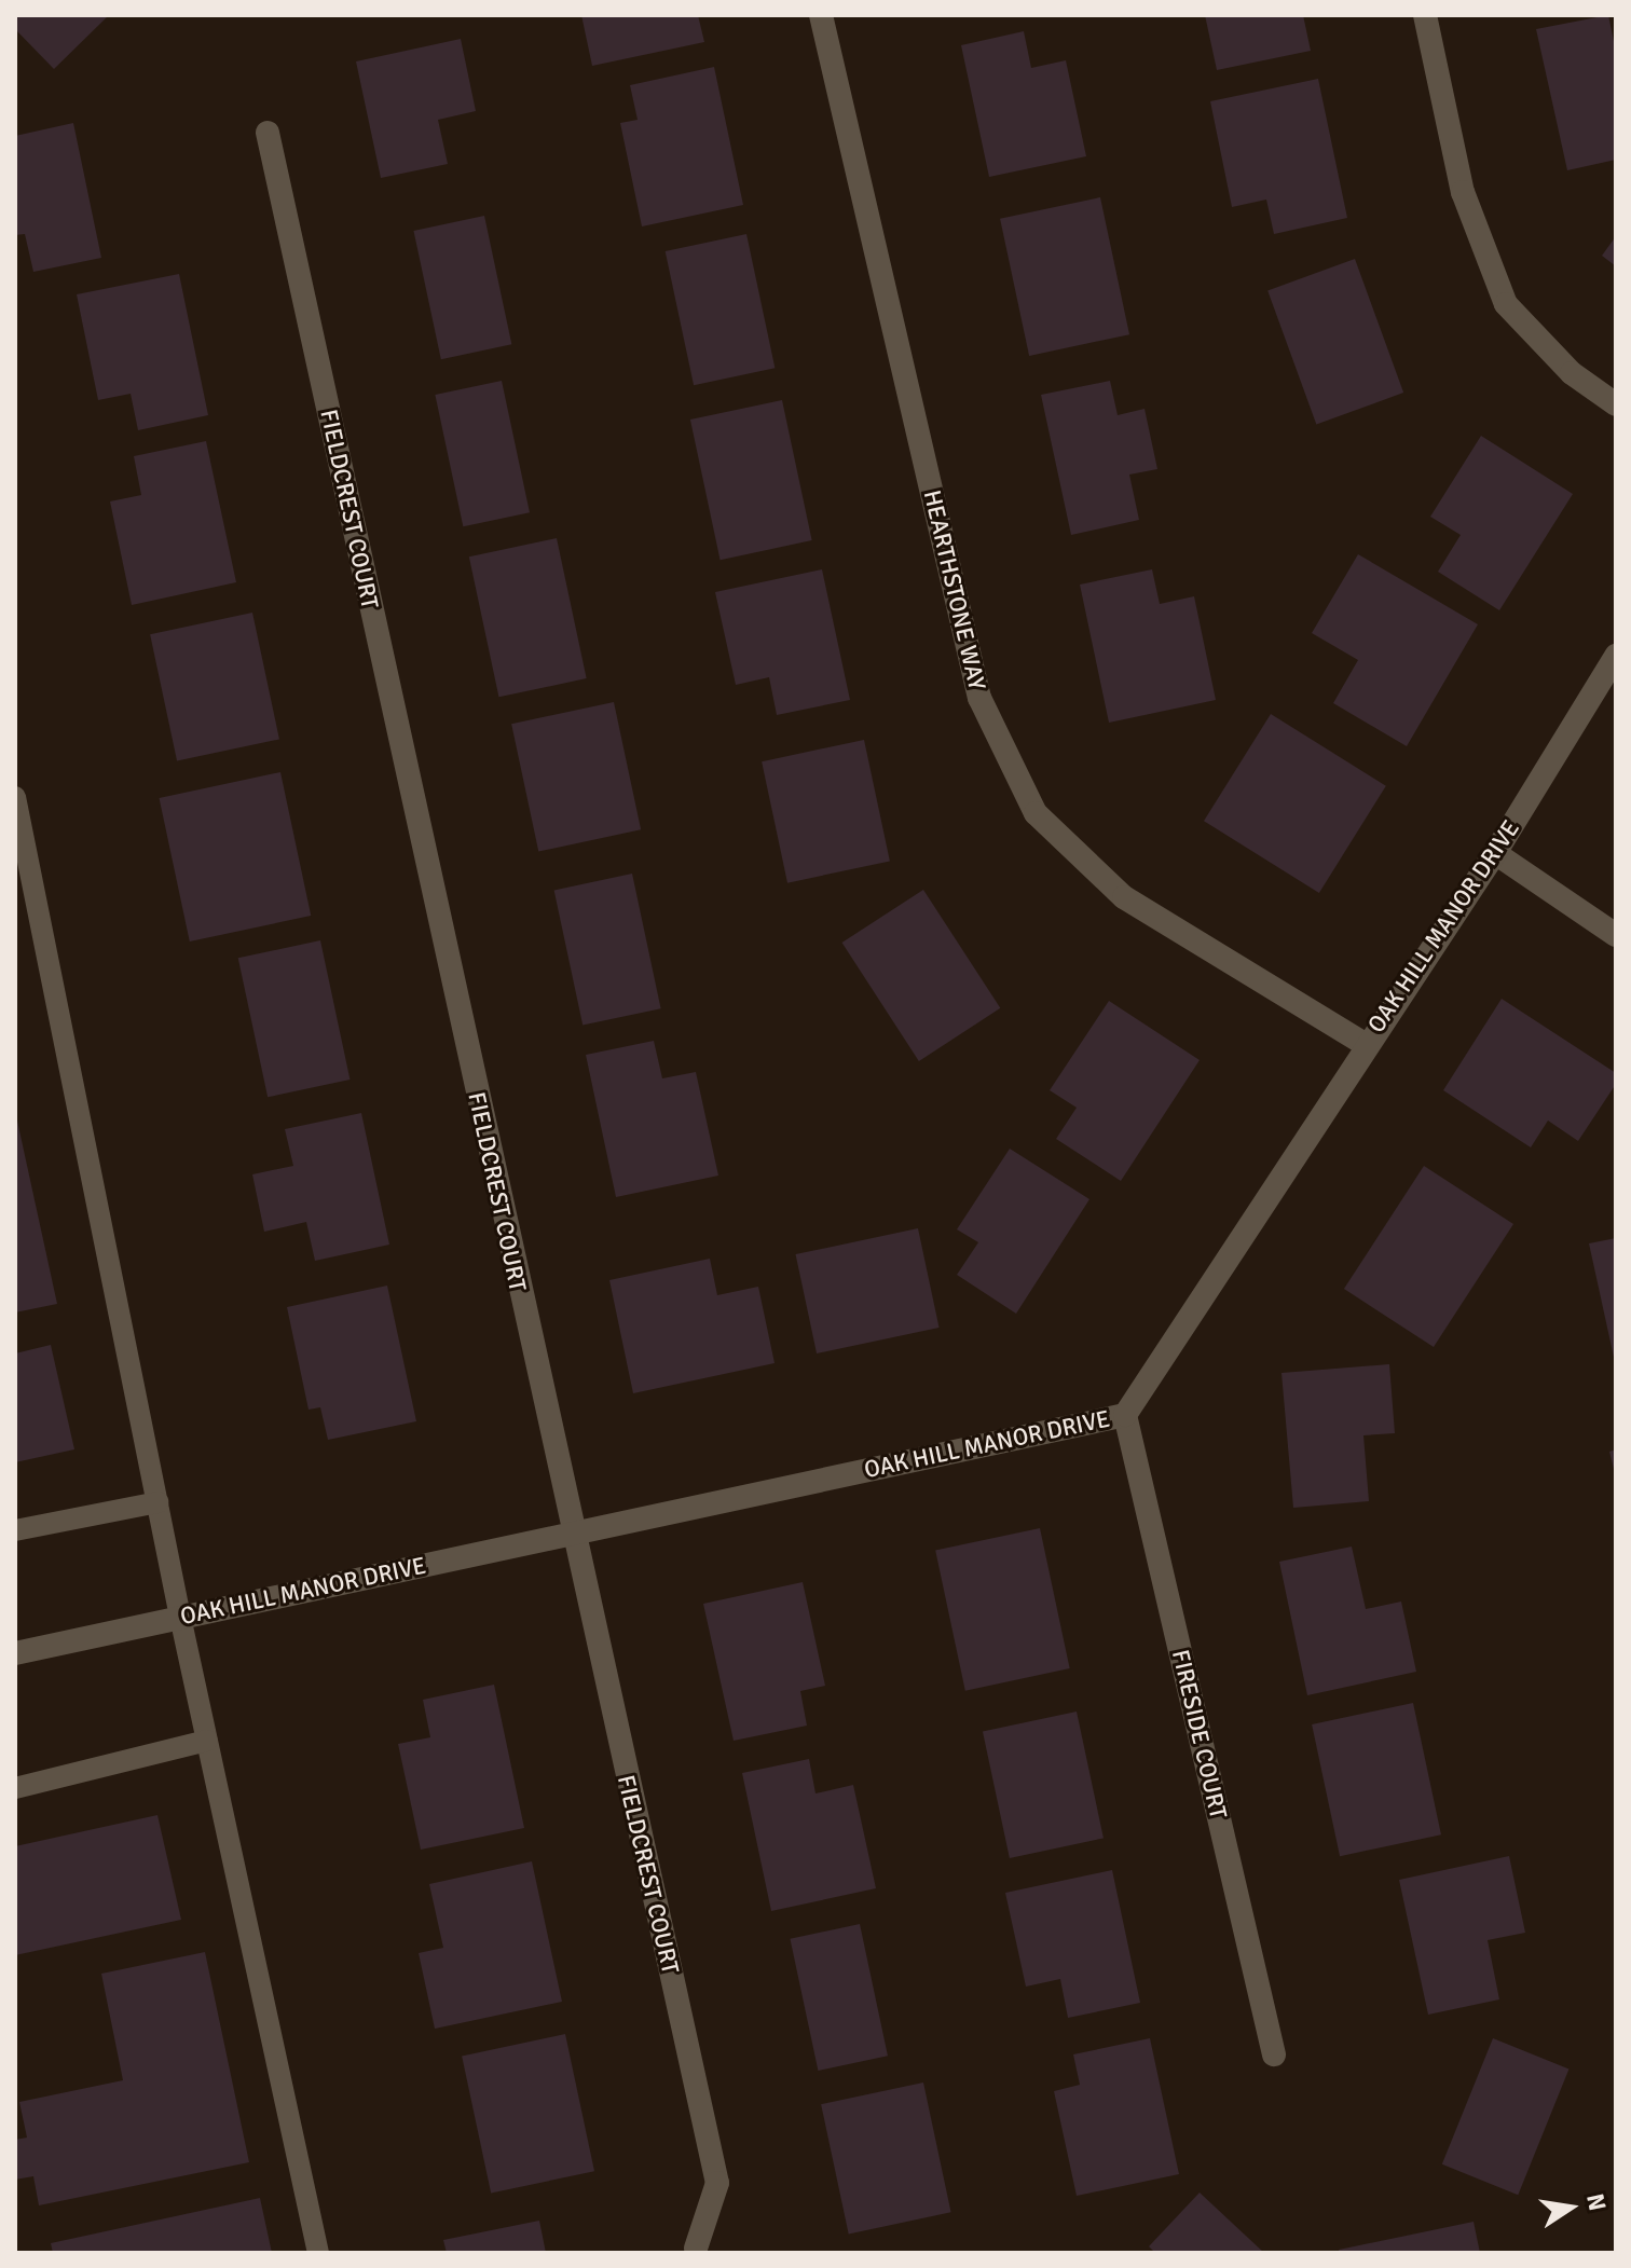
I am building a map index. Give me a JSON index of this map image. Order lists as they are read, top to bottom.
{
  "streets": {
    "street": [
      "FIELDCREST COURT",
      "HEARTHSTONE WAY",
      "OAK HILL MANOR DRIVE",
      "FIRESIDE COURT"
    ]
  },
  "crossings": [
    ["FIELDCREST COURT", "OAK HILL MANOR DRIVE"],
    ["HEARTHSTONE WAY", "OAK HILL MANOR DRIVE"],
    ["OAK HILL MANOR DRIVE", "FIRESIDE COURT"]
  ],
  "north": "right"
}
